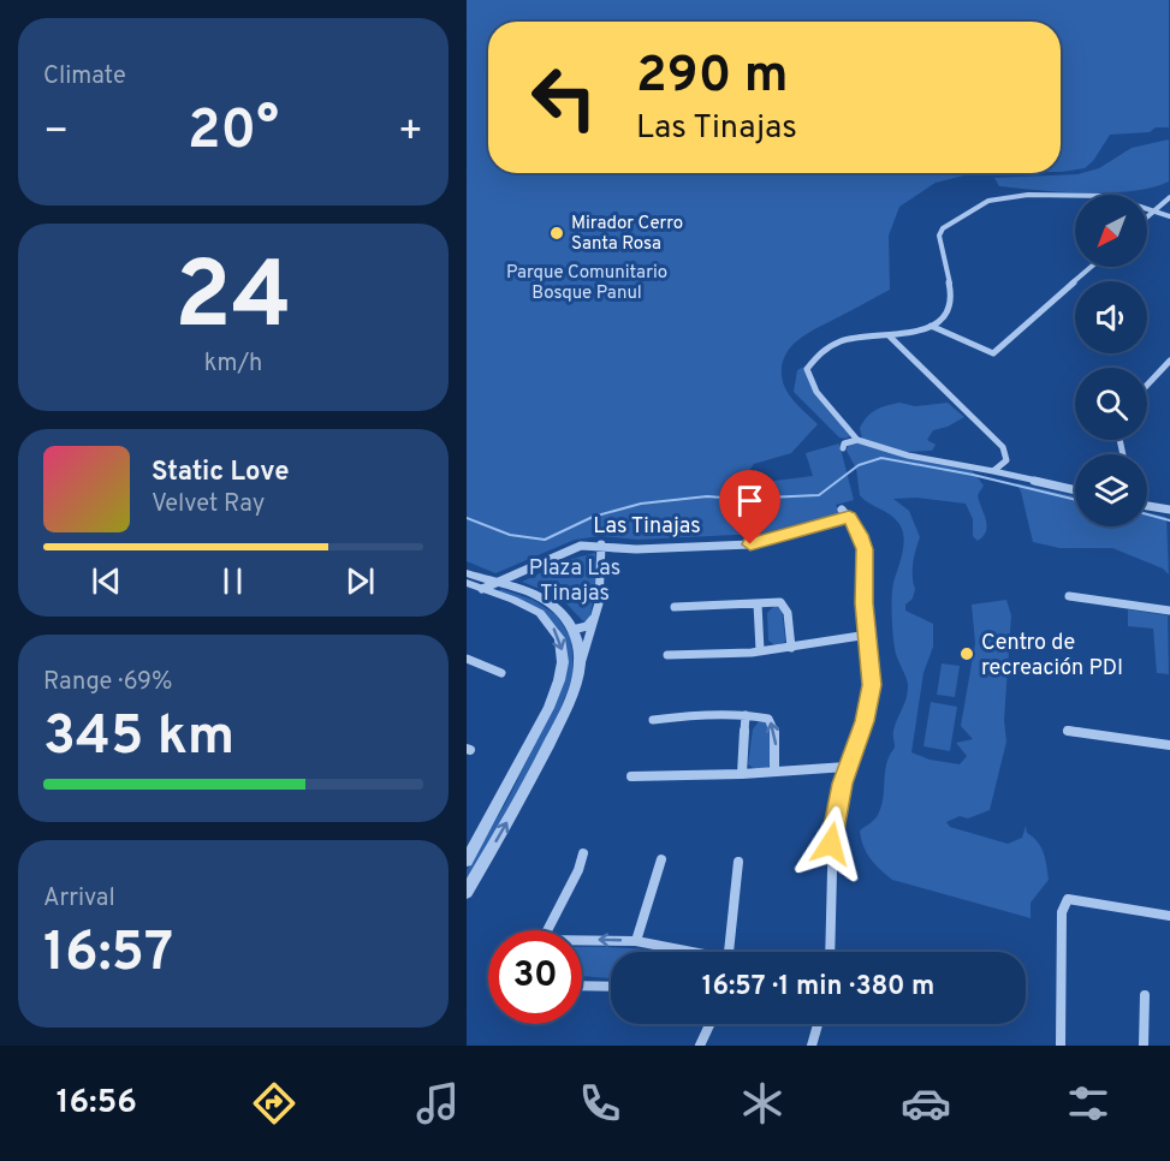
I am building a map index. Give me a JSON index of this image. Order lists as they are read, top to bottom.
{
  "streets": {
    "street": ["Las Tinajas"]
  },
  "parks": ["Parque Comunitario Bosque Panul", "Plaza Las Tinajas"],
  "places": ["Mirador Cerro Santa Rosa", "Centro de recreación PDI"],
  "north": "bottom left",
  "page": {
    "tile": [
      "Climate",
      ["24", "km/h"],
      ["Range · 69%", "345 km"],
      ["Arrival", "16:57"]
    ],
    "turn": ["290 m", "Las Tinajas"],
    "heat": ["−", "20°", "+"],
    "song": ["Static Love", "Velvet Ray"],
    "limit": "30",
    "trip": "16:57 · 1 min · 380 m",
    "tabs": "16:56"
  }
}
